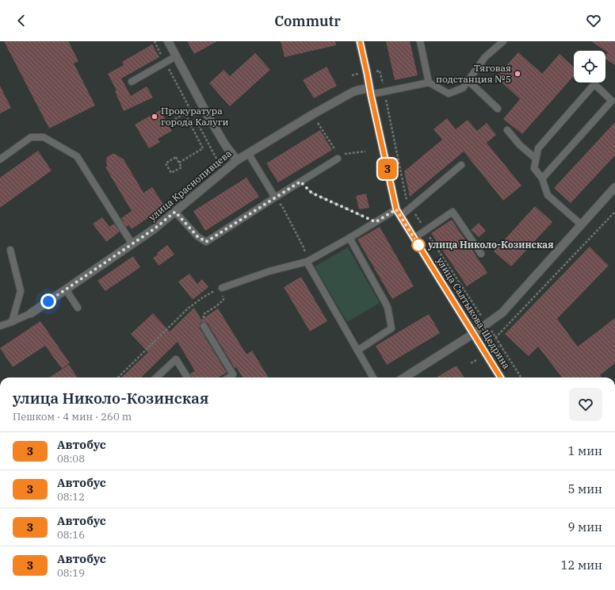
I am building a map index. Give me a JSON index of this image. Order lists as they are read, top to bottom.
{
  "streets": {
    "main road": ["улица Салтыкова-Щедрина"],
    "street": ["улица Краснопивцева"]
  },
  "crossings": [
    ["улица Краснопивцева", "улица Салтыкова-Щедрина"]
  ],
  "places": ["Тяговая подстанция №5", "Прокуратура города Калуги", "улица Николо-Козинская"],
  "lines": ["bus line 3"],
  "page": {
    "header": "Commutr",
    "on_map": "3",
    "heading": ["улица Николо-Козинская", "Пешком · 4 мин · 260 m"],
    "list": [
      {
        "mark": "3",
        "name": "Автобус",
        "note": "08:08",
        "value": "1 мин"
      },
      {
        "mark": "3",
        "name": "Автобус",
        "note": "08:12",
        "value": "5 мин"
      },
      {
        "mark": "3",
        "name": "Автобус",
        "note": "08:16",
        "value": "9 мин"
      },
      {
        "mark": "3",
        "name": "Автобус",
        "note": "08:19",
        "value": "12 мин"
      }
    ]
  }
}
